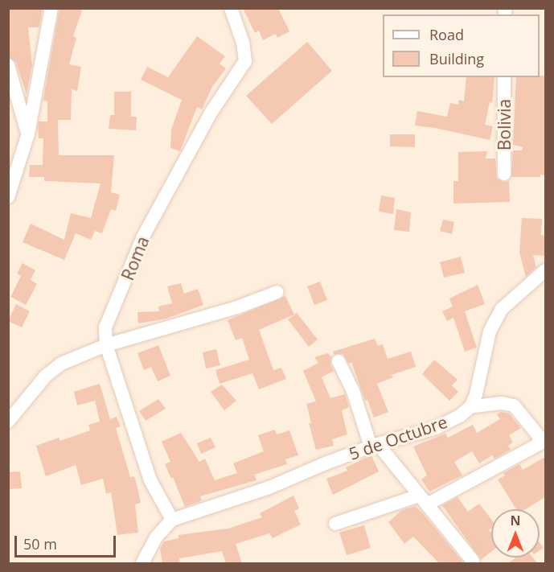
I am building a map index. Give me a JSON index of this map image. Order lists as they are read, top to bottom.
{
  "streets": {
    "street": ["Bolivia", "Roma", "5 de Octubre"]
  },
  "crossings": [
    ["Roma", "5 de Octubre"]
  ],
  "legend": ["Road", "Building"],
  "scale_bar": "50 m",
  "north": "top"
}
